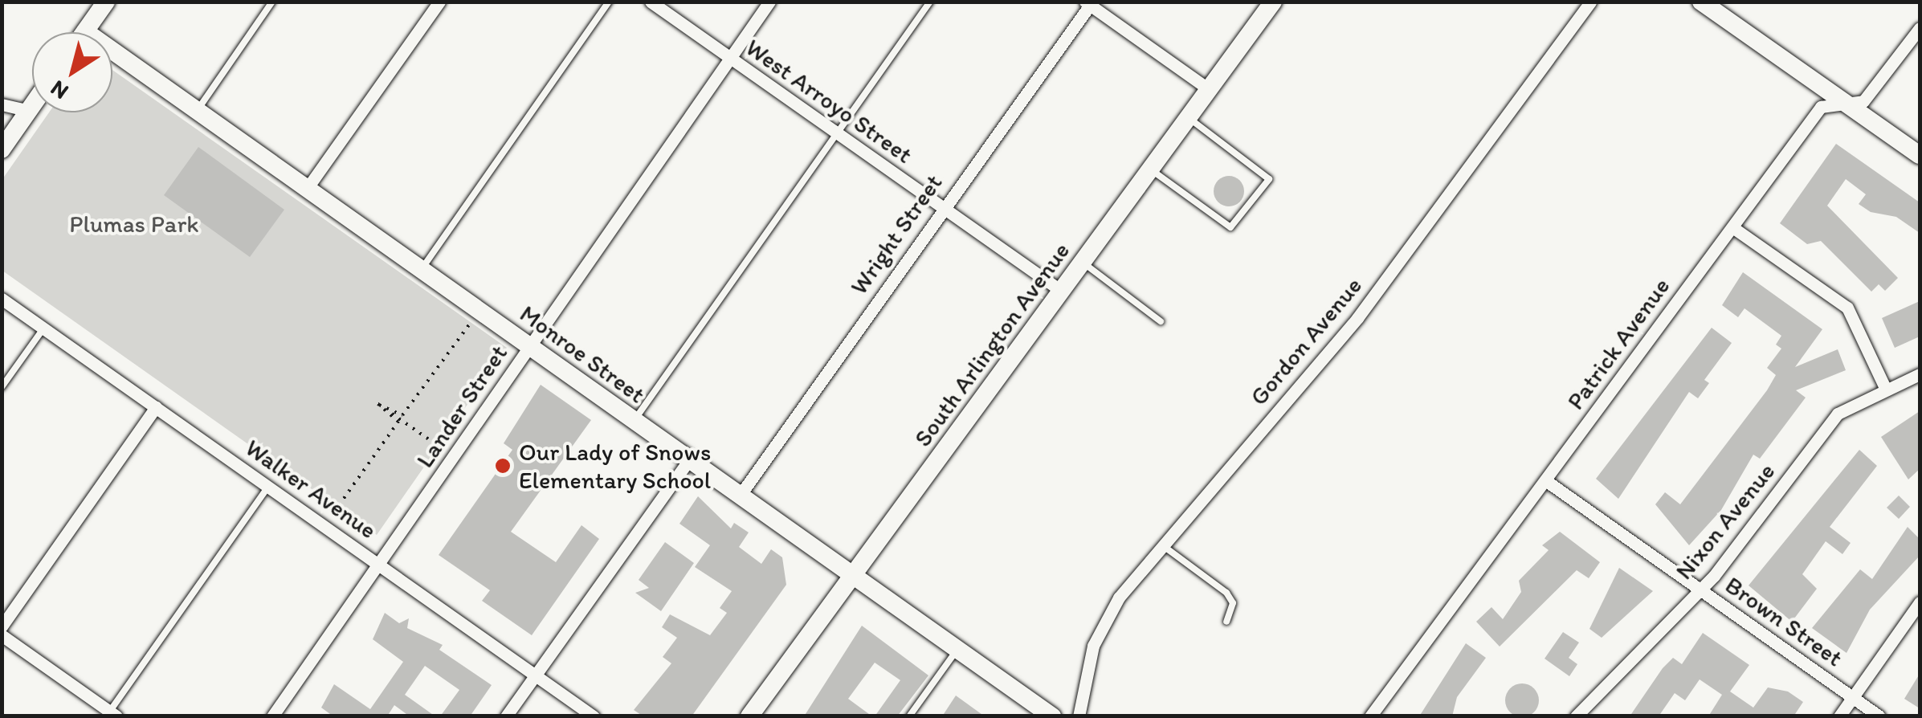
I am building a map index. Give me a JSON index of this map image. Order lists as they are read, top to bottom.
{
  "streets": {
    "street": [
      "West Arroyo Street",
      "Wright Street",
      "Gordon Avenue",
      "Patrick Avenue",
      "South Arlington Avenue",
      "Monroe Street",
      "Lander Street",
      "Walker Avenue",
      "Nixon Avenue",
      "Brown Street"
    ]
  },
  "crossings": [
    ["West Arroyo Street", "Wright Street"],
    ["West Arroyo Street", "South Arlington Avenue"],
    ["West Arroyo Street", "Lander Street"],
    ["Wright Street", "Monroe Street"],
    ["Patrick Avenue", "Brown Street"],
    ["South Arlington Avenue", "Monroe Street"],
    ["Monroe Street", "Lander Street"],
    ["Lander Street", "Walker Avenue"],
    ["Nixon Avenue", "Brown Street"]
  ],
  "parks": ["Plumas Park"],
  "places": ["Our Lady of Snows Elementary School"],
  "north": "bottom left"
}
